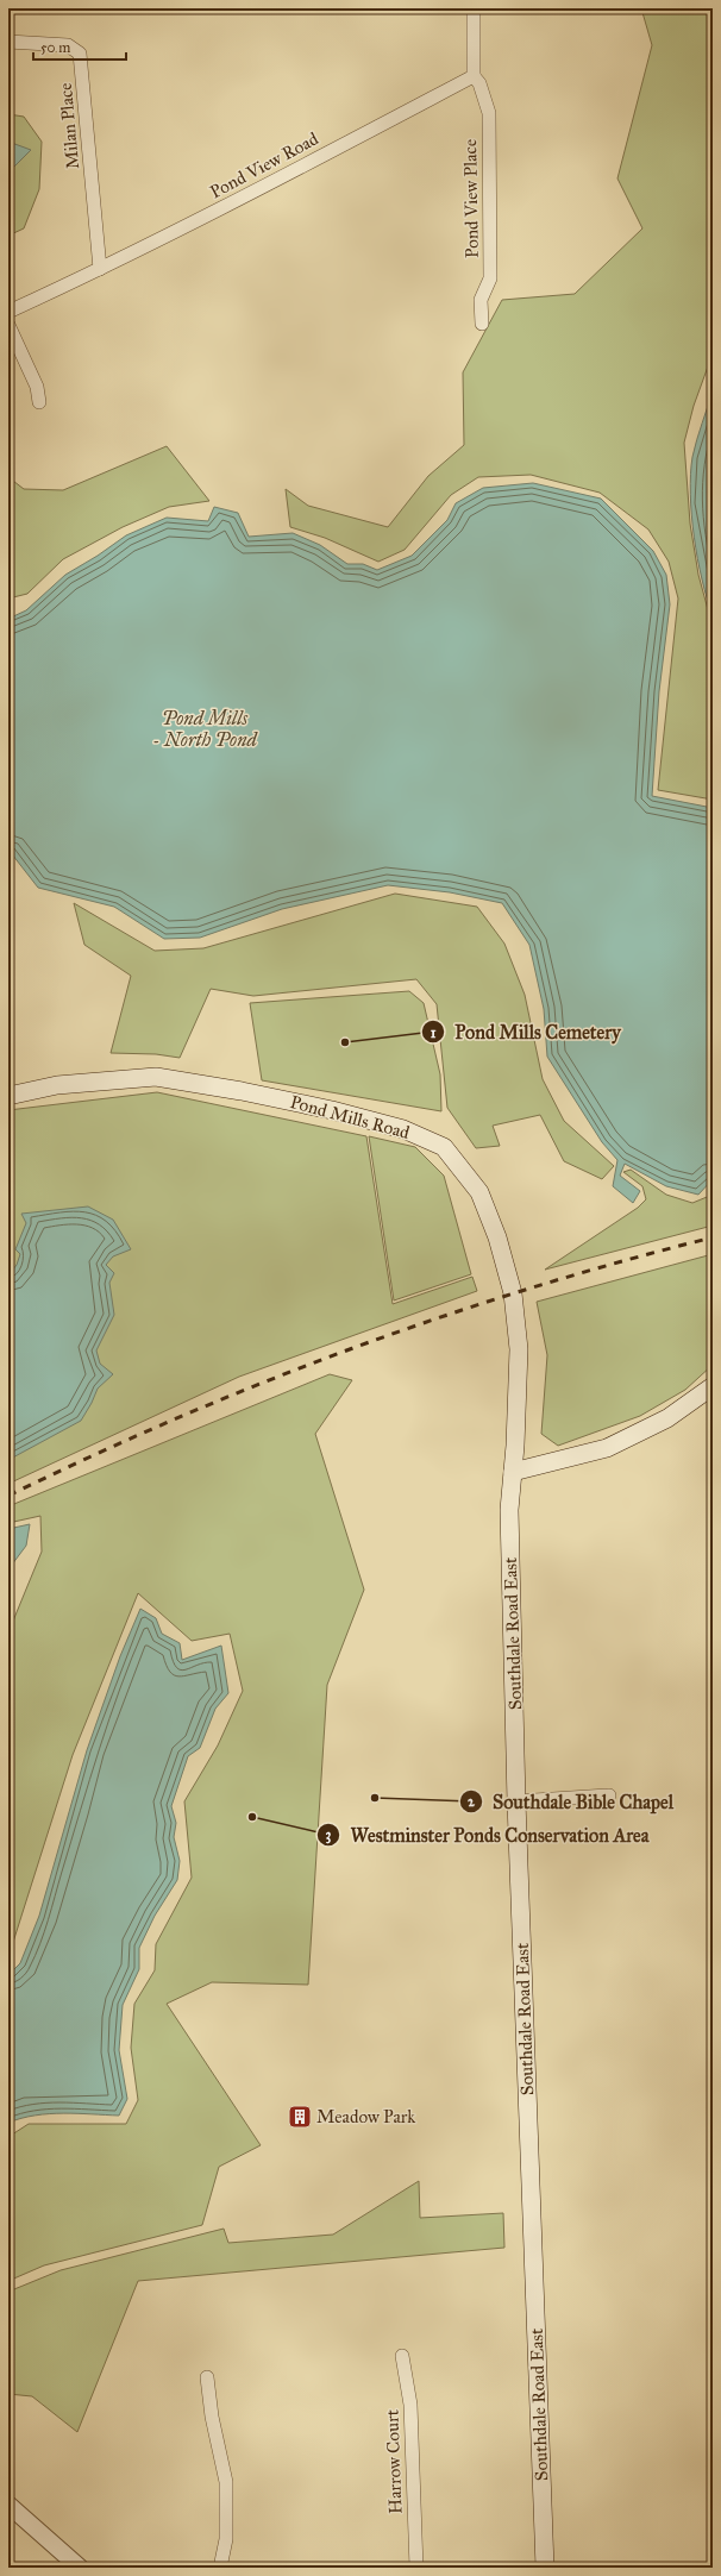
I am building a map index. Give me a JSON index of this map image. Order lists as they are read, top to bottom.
{
  "streets": {
    "main road": ["Pond Mills Road", "Southdale Road East"],
    "street": [
      "Milan Place",
      "Pond View Road",
      "Pond View Place",
      "Harrow Court"
    ]
  },
  "crossings": [
    ["Milan Place", "Pond View Road"],
    ["Pond View Road", "Pond View Place"],
    ["Pond Mills Road", "Southdale Road East"]
  ],
  "water": ["Pond Mills - North Pond"],
  "places": {
    "other": ["Pond Mills Cemetery", "Southdale Bible Chapel", "Westminster Ponds Conservation Area"],
    "building": ["Meadow Park"]
  },
  "scale_bar": "50 m"
}
